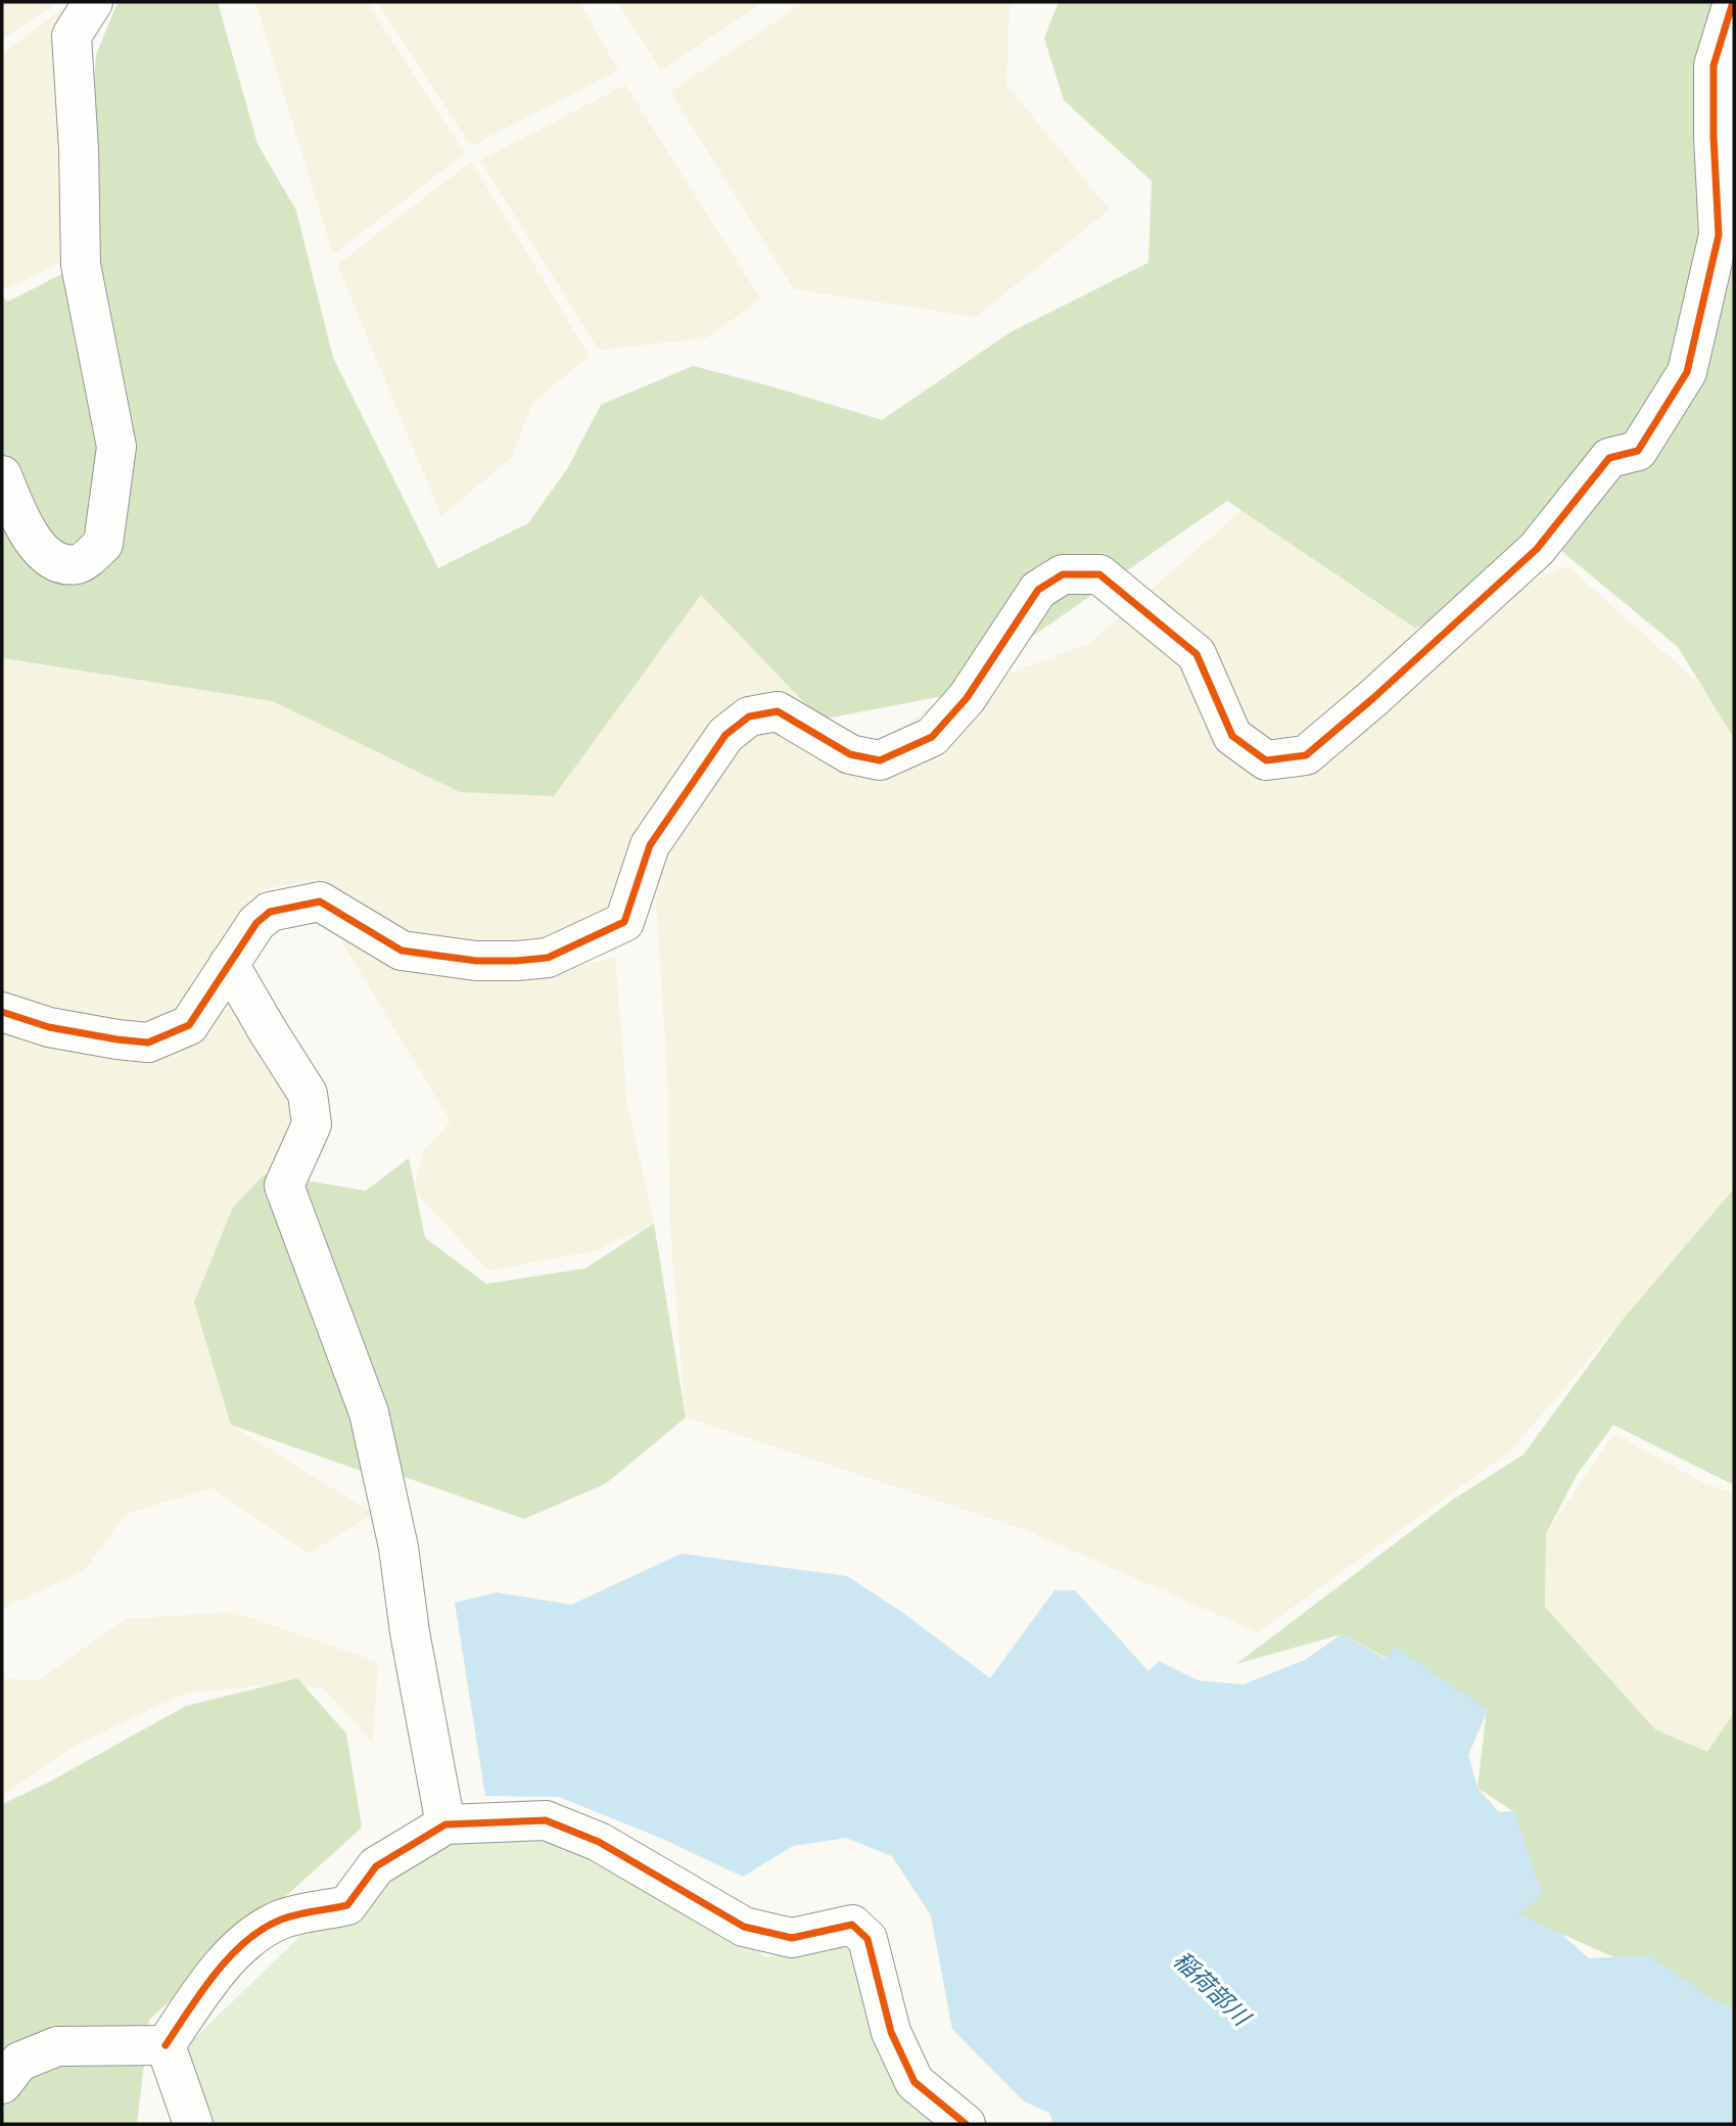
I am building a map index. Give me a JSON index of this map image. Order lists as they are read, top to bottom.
{
  "water": ["稲荷部川"]
}
